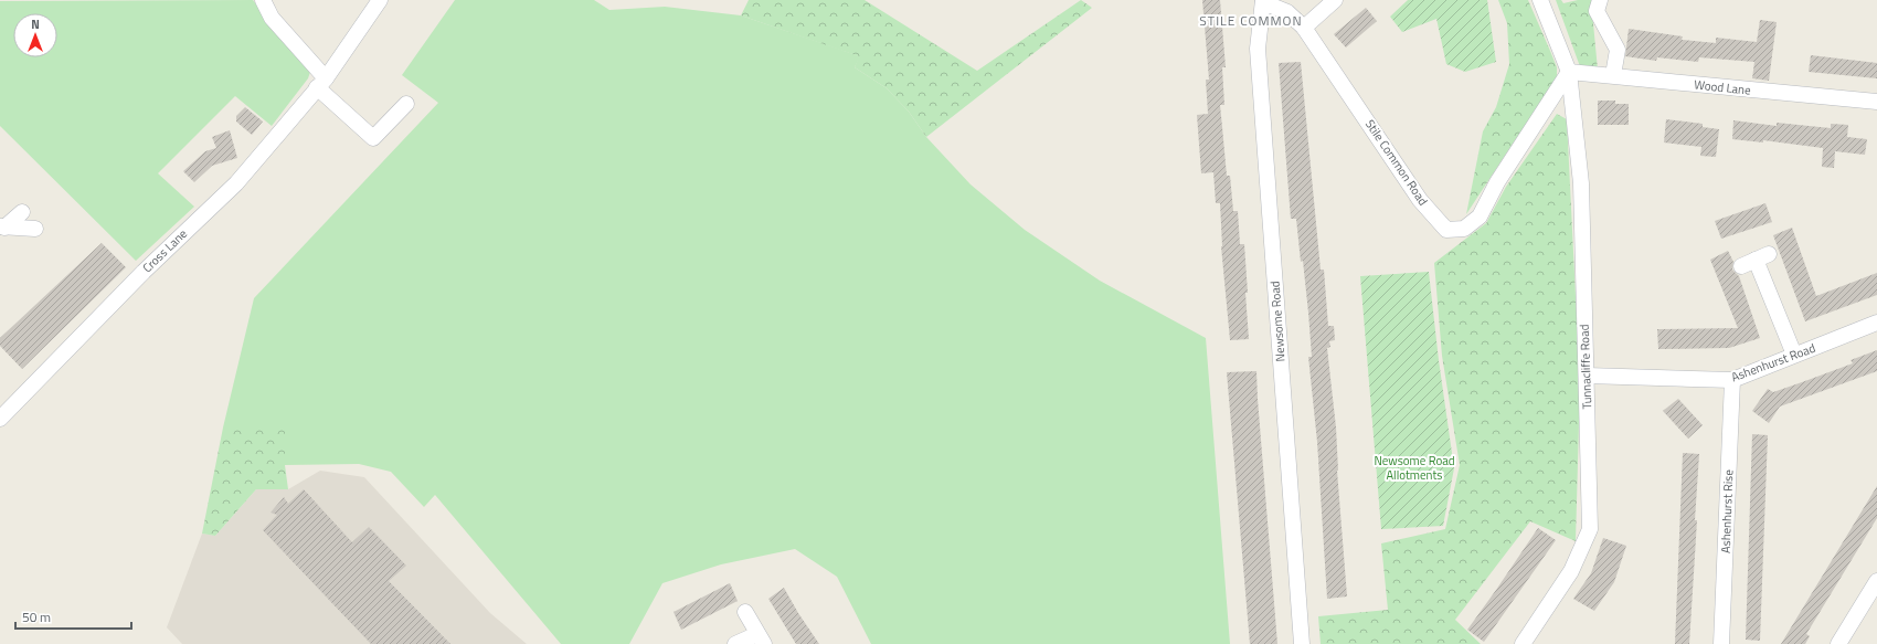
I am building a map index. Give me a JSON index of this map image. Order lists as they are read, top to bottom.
{
  "streets": {
    "street": [
      "Wood Lane",
      "Stile Common Road",
      "Cross Lane",
      "Newsome Road",
      "Ashenhurst Road",
      "Tunnacliffe Road",
      "Ashenhurst Rise"
    ]
  },
  "crossings": [
    ["Wood Lane", "Stile Common Road"],
    ["Wood Lane", "Tunnacliffe Road"],
    ["Stile Common Road", "Newsome Road"],
    ["Stile Common Road", "Tunnacliffe Road"],
    ["Ashenhurst Road", "Tunnacliffe Road"],
    ["Ashenhurst Road", "Ashenhurst Rise"]
  ],
  "districts": ["STILE COMMON"],
  "parks": ["Newsome Road Allotments"],
  "scale_bar": "50 m",
  "north": "top"
}
